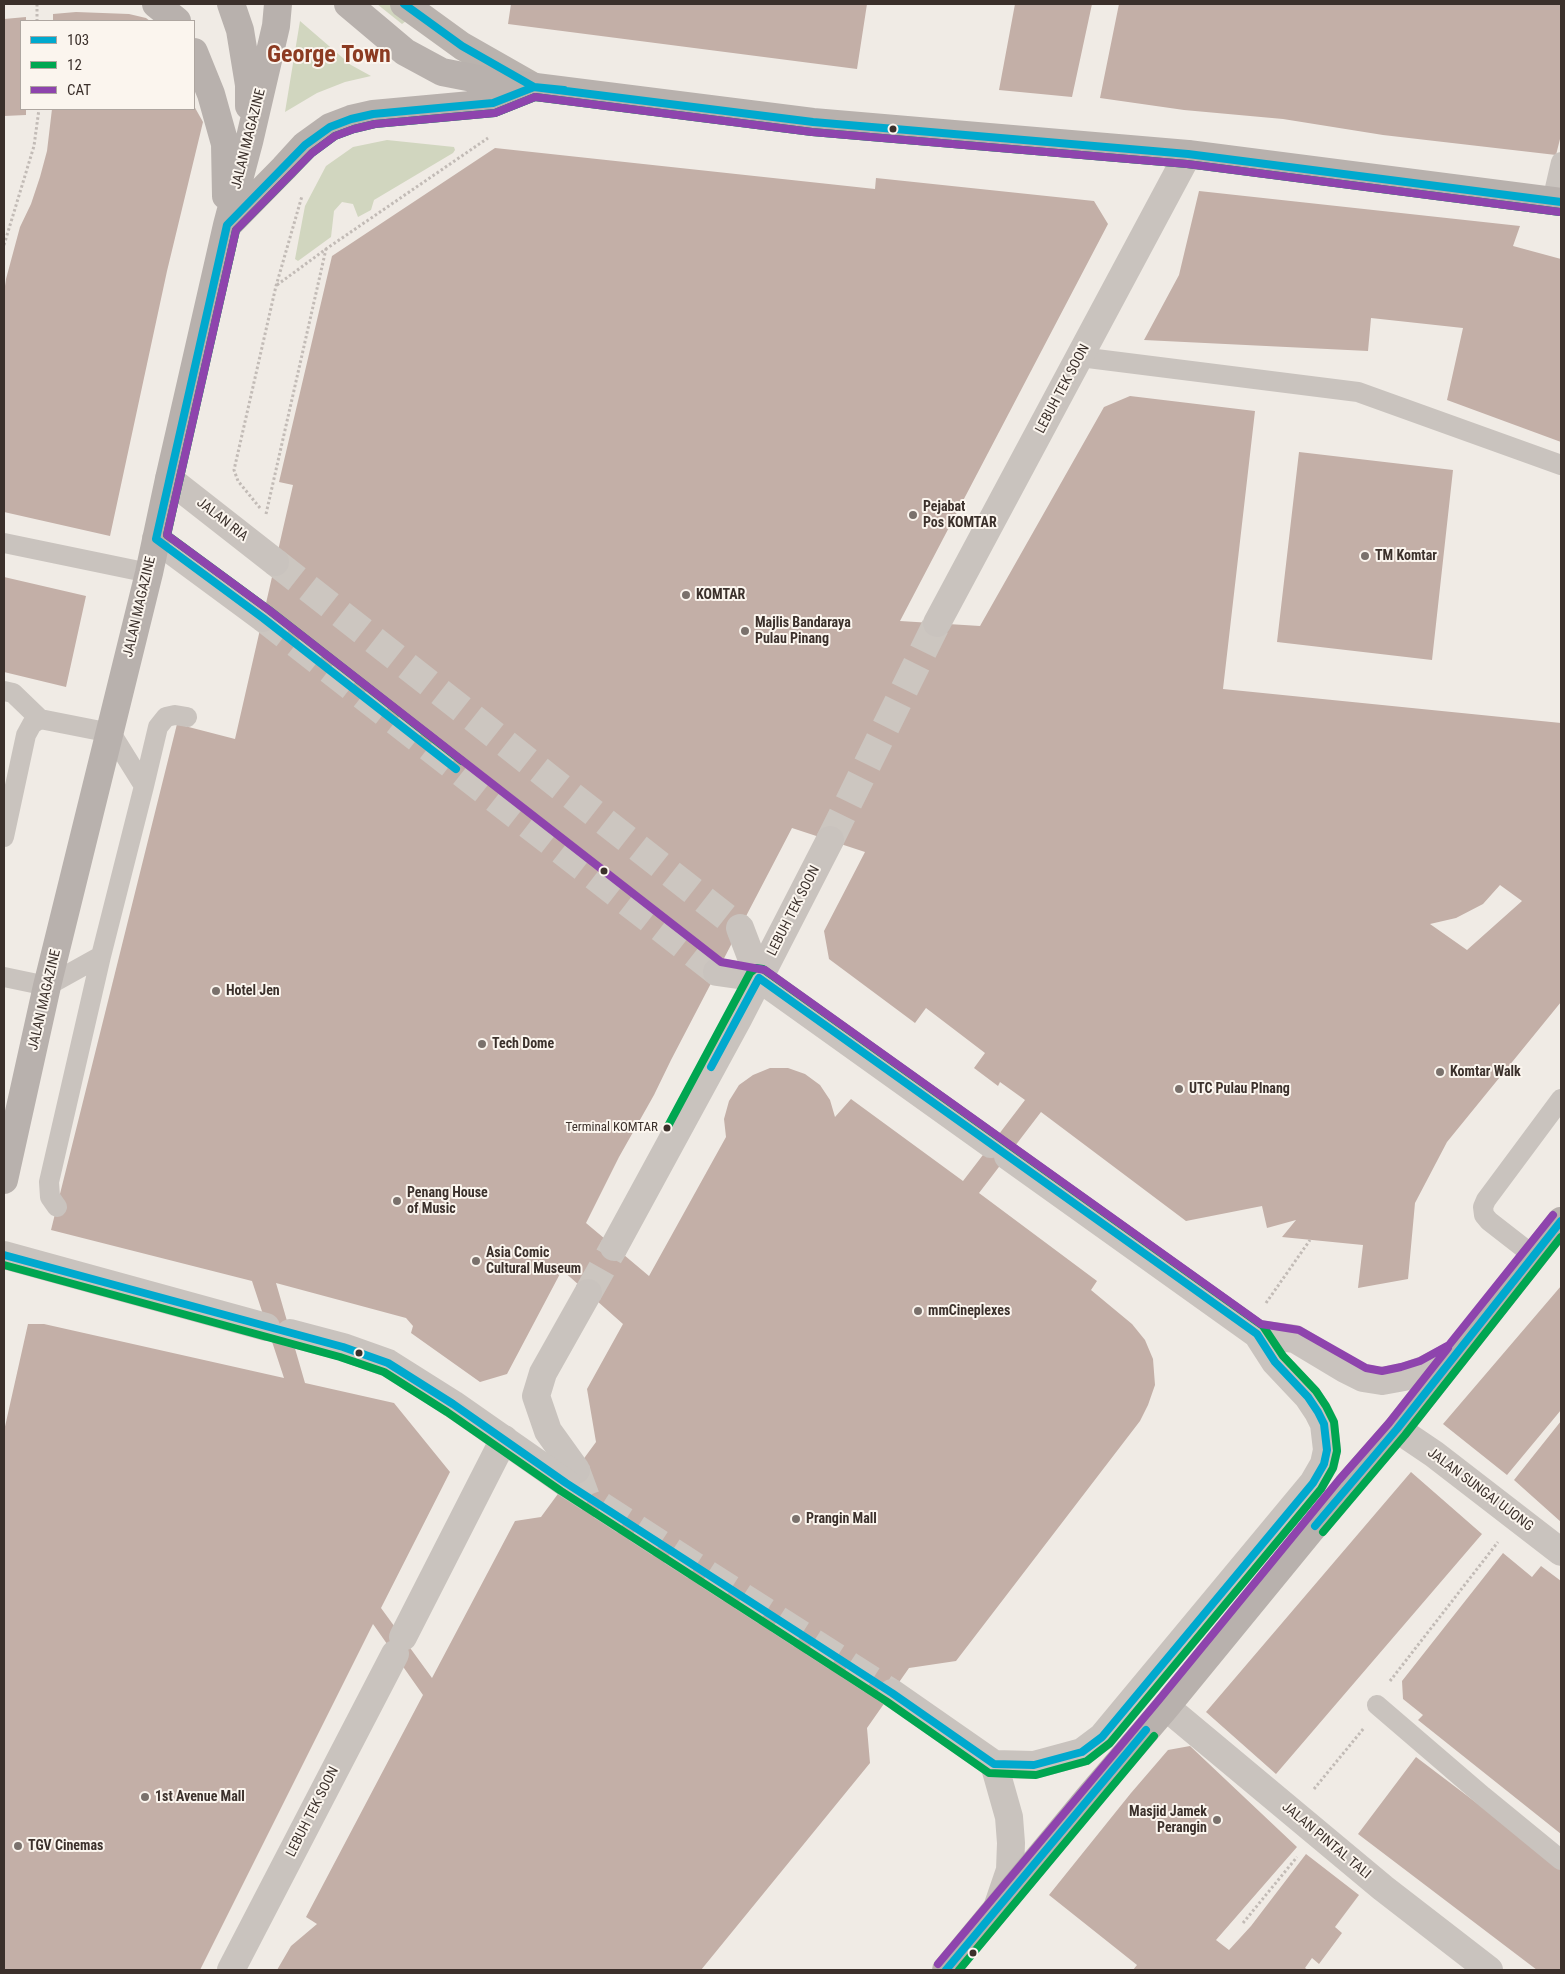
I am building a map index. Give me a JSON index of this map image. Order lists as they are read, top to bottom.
{
  "streets": {
    "main road": ["JALAN MAGAZINE"],
    "street": [
      "LEBUH TEK SOON",
      "JALAN RIA",
      "JALAN SUNGAI UJONG",
      "JALAN PINTAL TALI"
    ]
  },
  "crossings": [
    ["JALAN MAGAZINE", "JALAN RIA"]
  ],
  "districts": ["George Town"],
  "places": [
    "Pejabat Pos KOMTAR",
    "TM Komtar",
    "KOMTAR",
    "Majlis Bandaraya Pulau Pinang",
    "Hotel Jen",
    "Tech Dome",
    "Komtar Walk",
    "UTC Pulau PInang",
    "Terminal KOMTAR",
    "Penang House of Music",
    "Asia Comic Cultural Museum",
    "mmCineplexes",
    "Prangin Mall",
    "1st Avenue Mall",
    "Masjid Jamek Perangin",
    "TGV Cinemas"
  ],
  "lines": ["transit line 103", "transit line 12", "transit line CAT"],
  "legend": ["103", "12", "CAT"]
}
